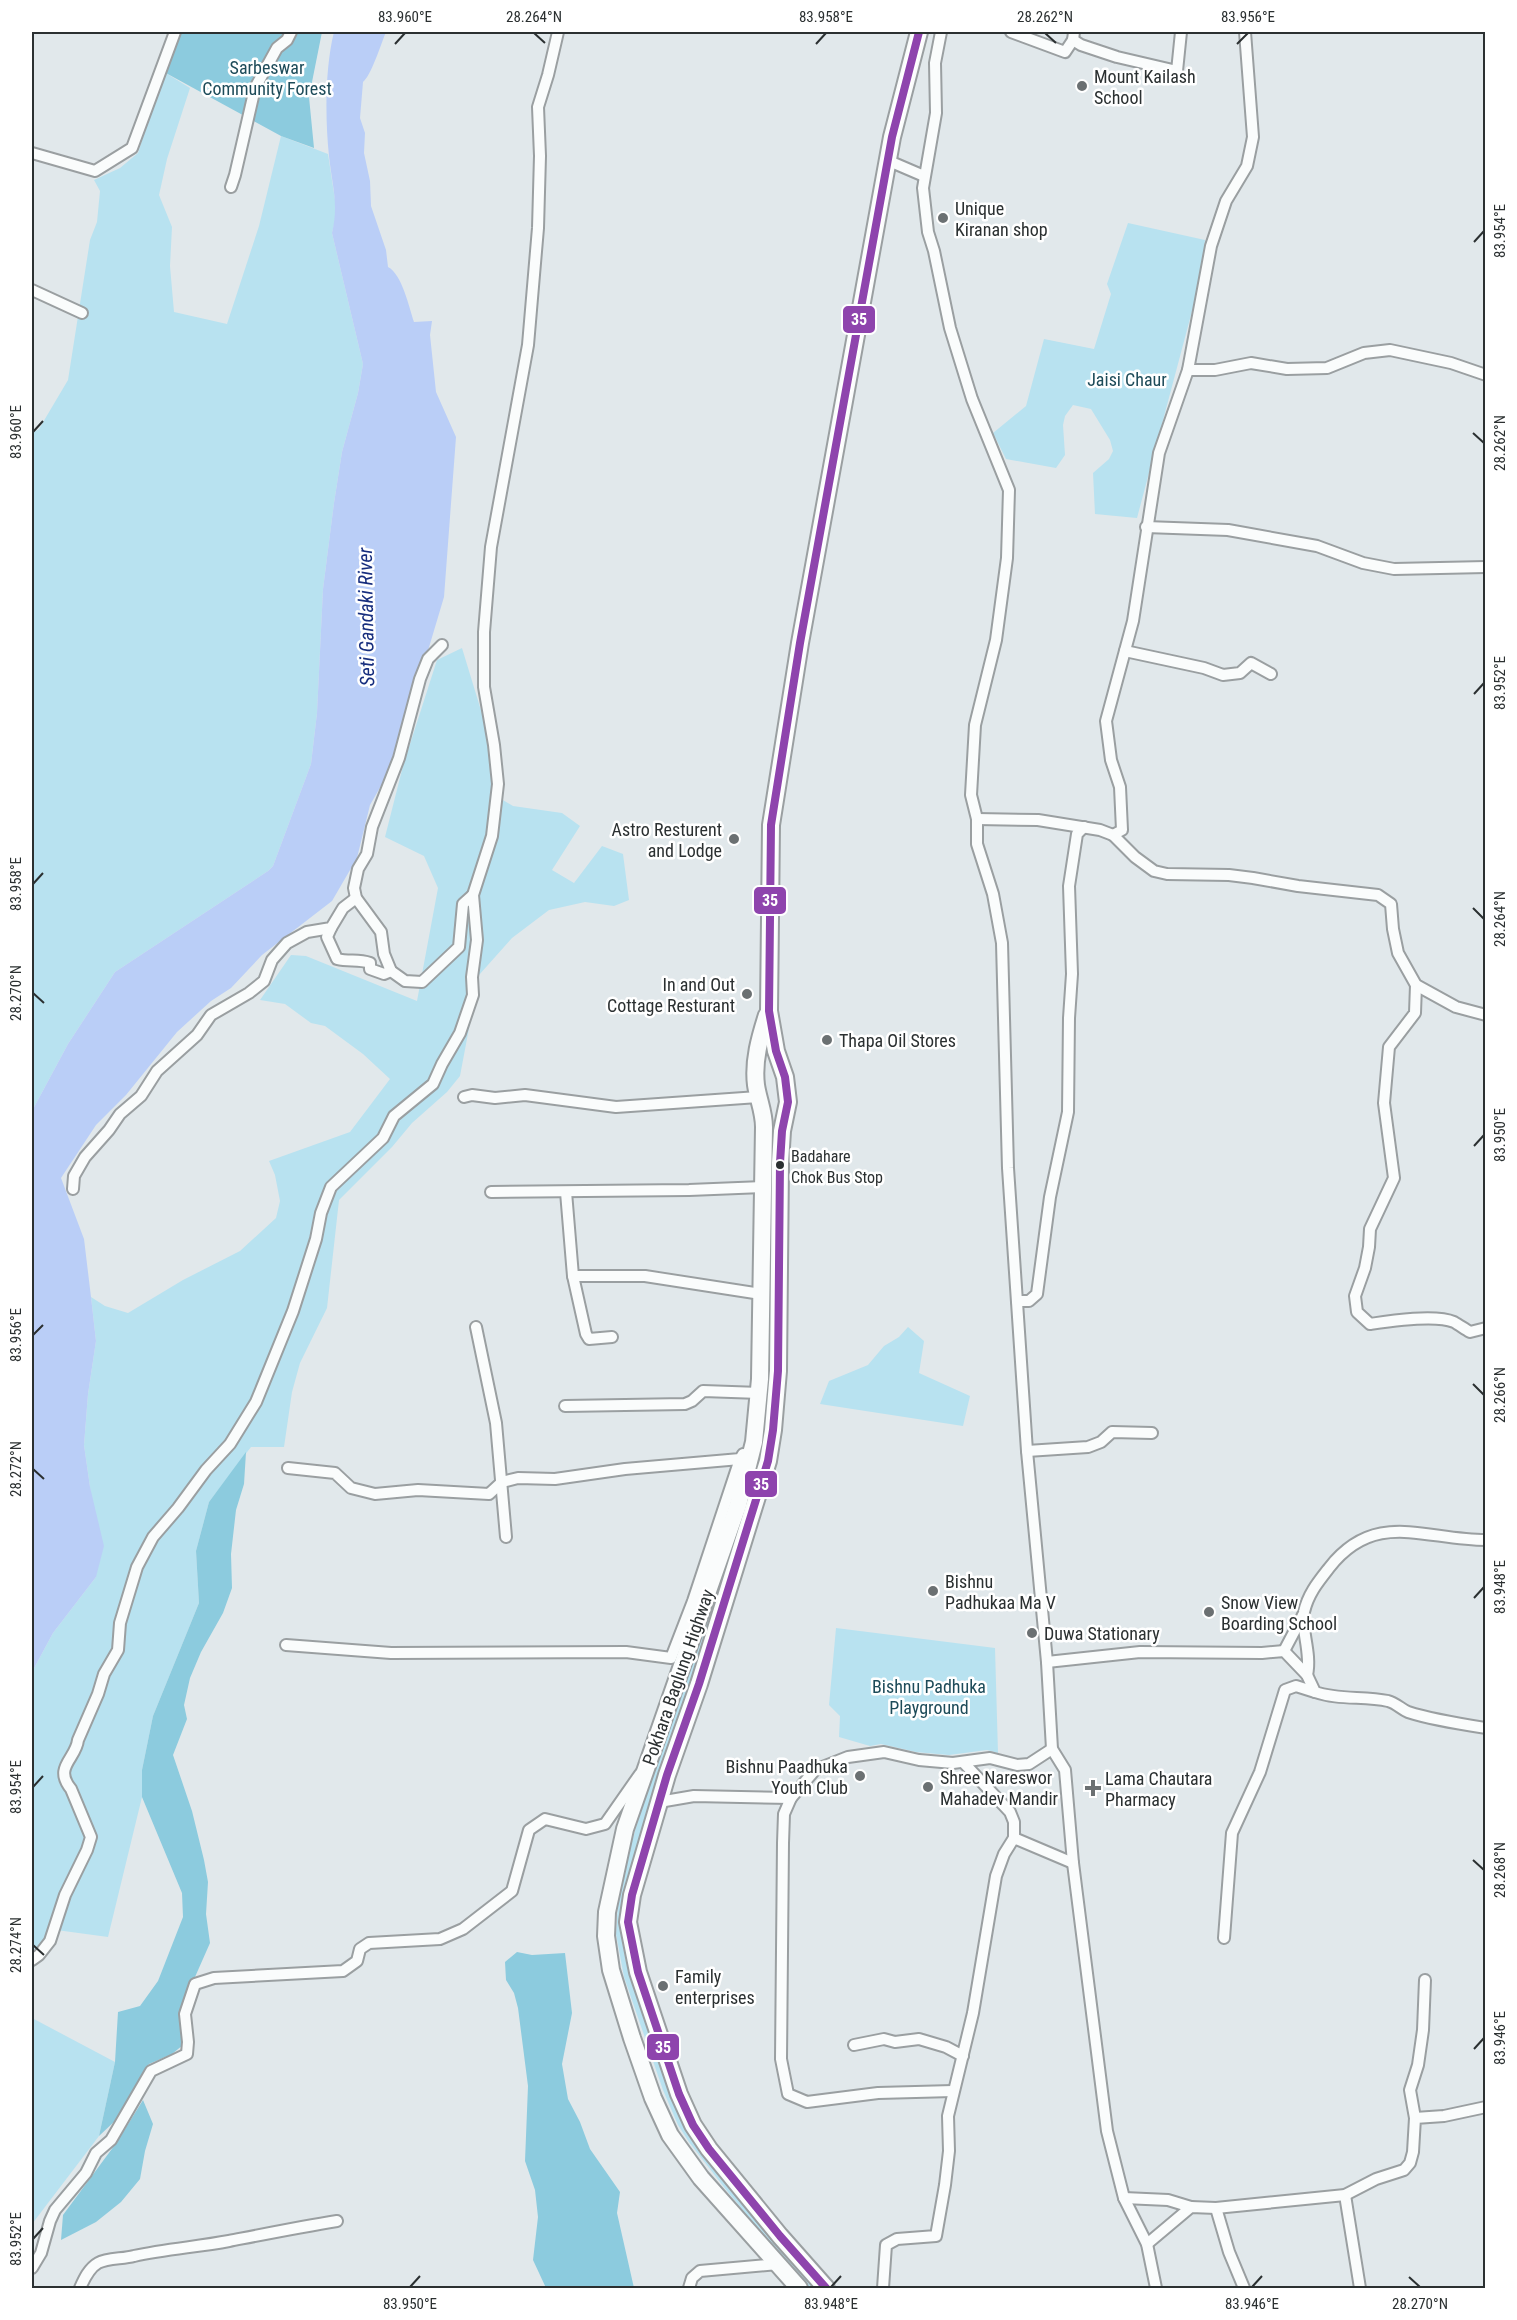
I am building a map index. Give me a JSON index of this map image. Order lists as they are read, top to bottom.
{
  "streets": {
    "highway": ["Pokhara Baglung Highway"]
  },
  "water": ["Seti Gandaki River"],
  "parks": ["Sarbeswar Community Forest", "Jaisi Chaur", "Bishnu Padhuka Playground"],
  "places": {
    "other": [
      "Mount Kailash School",
      "Unique Kiranan shop",
      "Astro Resturent and Lodge",
      "In and Out Cottage Resturant",
      "Thapa Oil Stores",
      "Badahare Chok Bus Stop",
      "Bishnu Padhukaa Ma V",
      "Snow View Boarding School",
      "Duwa Stationary",
      "Bishnu Paadhuka Youth Club",
      "Shree Nareswor Mahadev Mandir",
      "Family enterprises"
    ],
    "health": ["Lama Chautara Pharmacy"]
  },
  "lines": ["transit line 35"],
  "coordinates": [
    "83.960°E",
    "28.264°N",
    "83.958°E",
    "28.262°N",
    "83.956°E",
    "83.954°E",
    "83.952°E",
    "28.270°N",
    "83.950°E",
    "28.266°N",
    "28.272°N",
    "83.948°E",
    "28.268°N",
    "28.274°N",
    "83.946°E"
  ]
}
